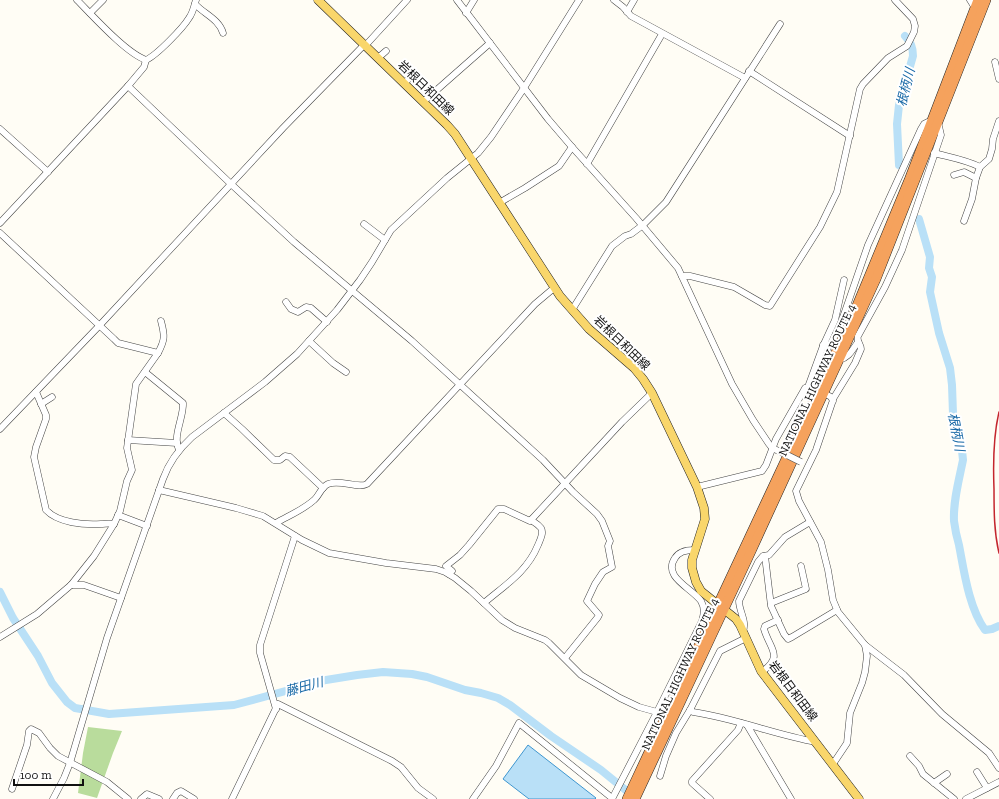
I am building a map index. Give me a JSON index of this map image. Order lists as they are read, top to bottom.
{
  "streets": {
    "highway": ["NATIONAL HIGHWAY ROUTE 4"],
    "main road": ["岩根日和田線"]
  },
  "crossings": [
    ["岩根日和田線", "NATIONAL HIGHWAY ROUTE 4"]
  ],
  "water": ["根柄川", "藤田川"],
  "scale_bar": "100 m"
}
